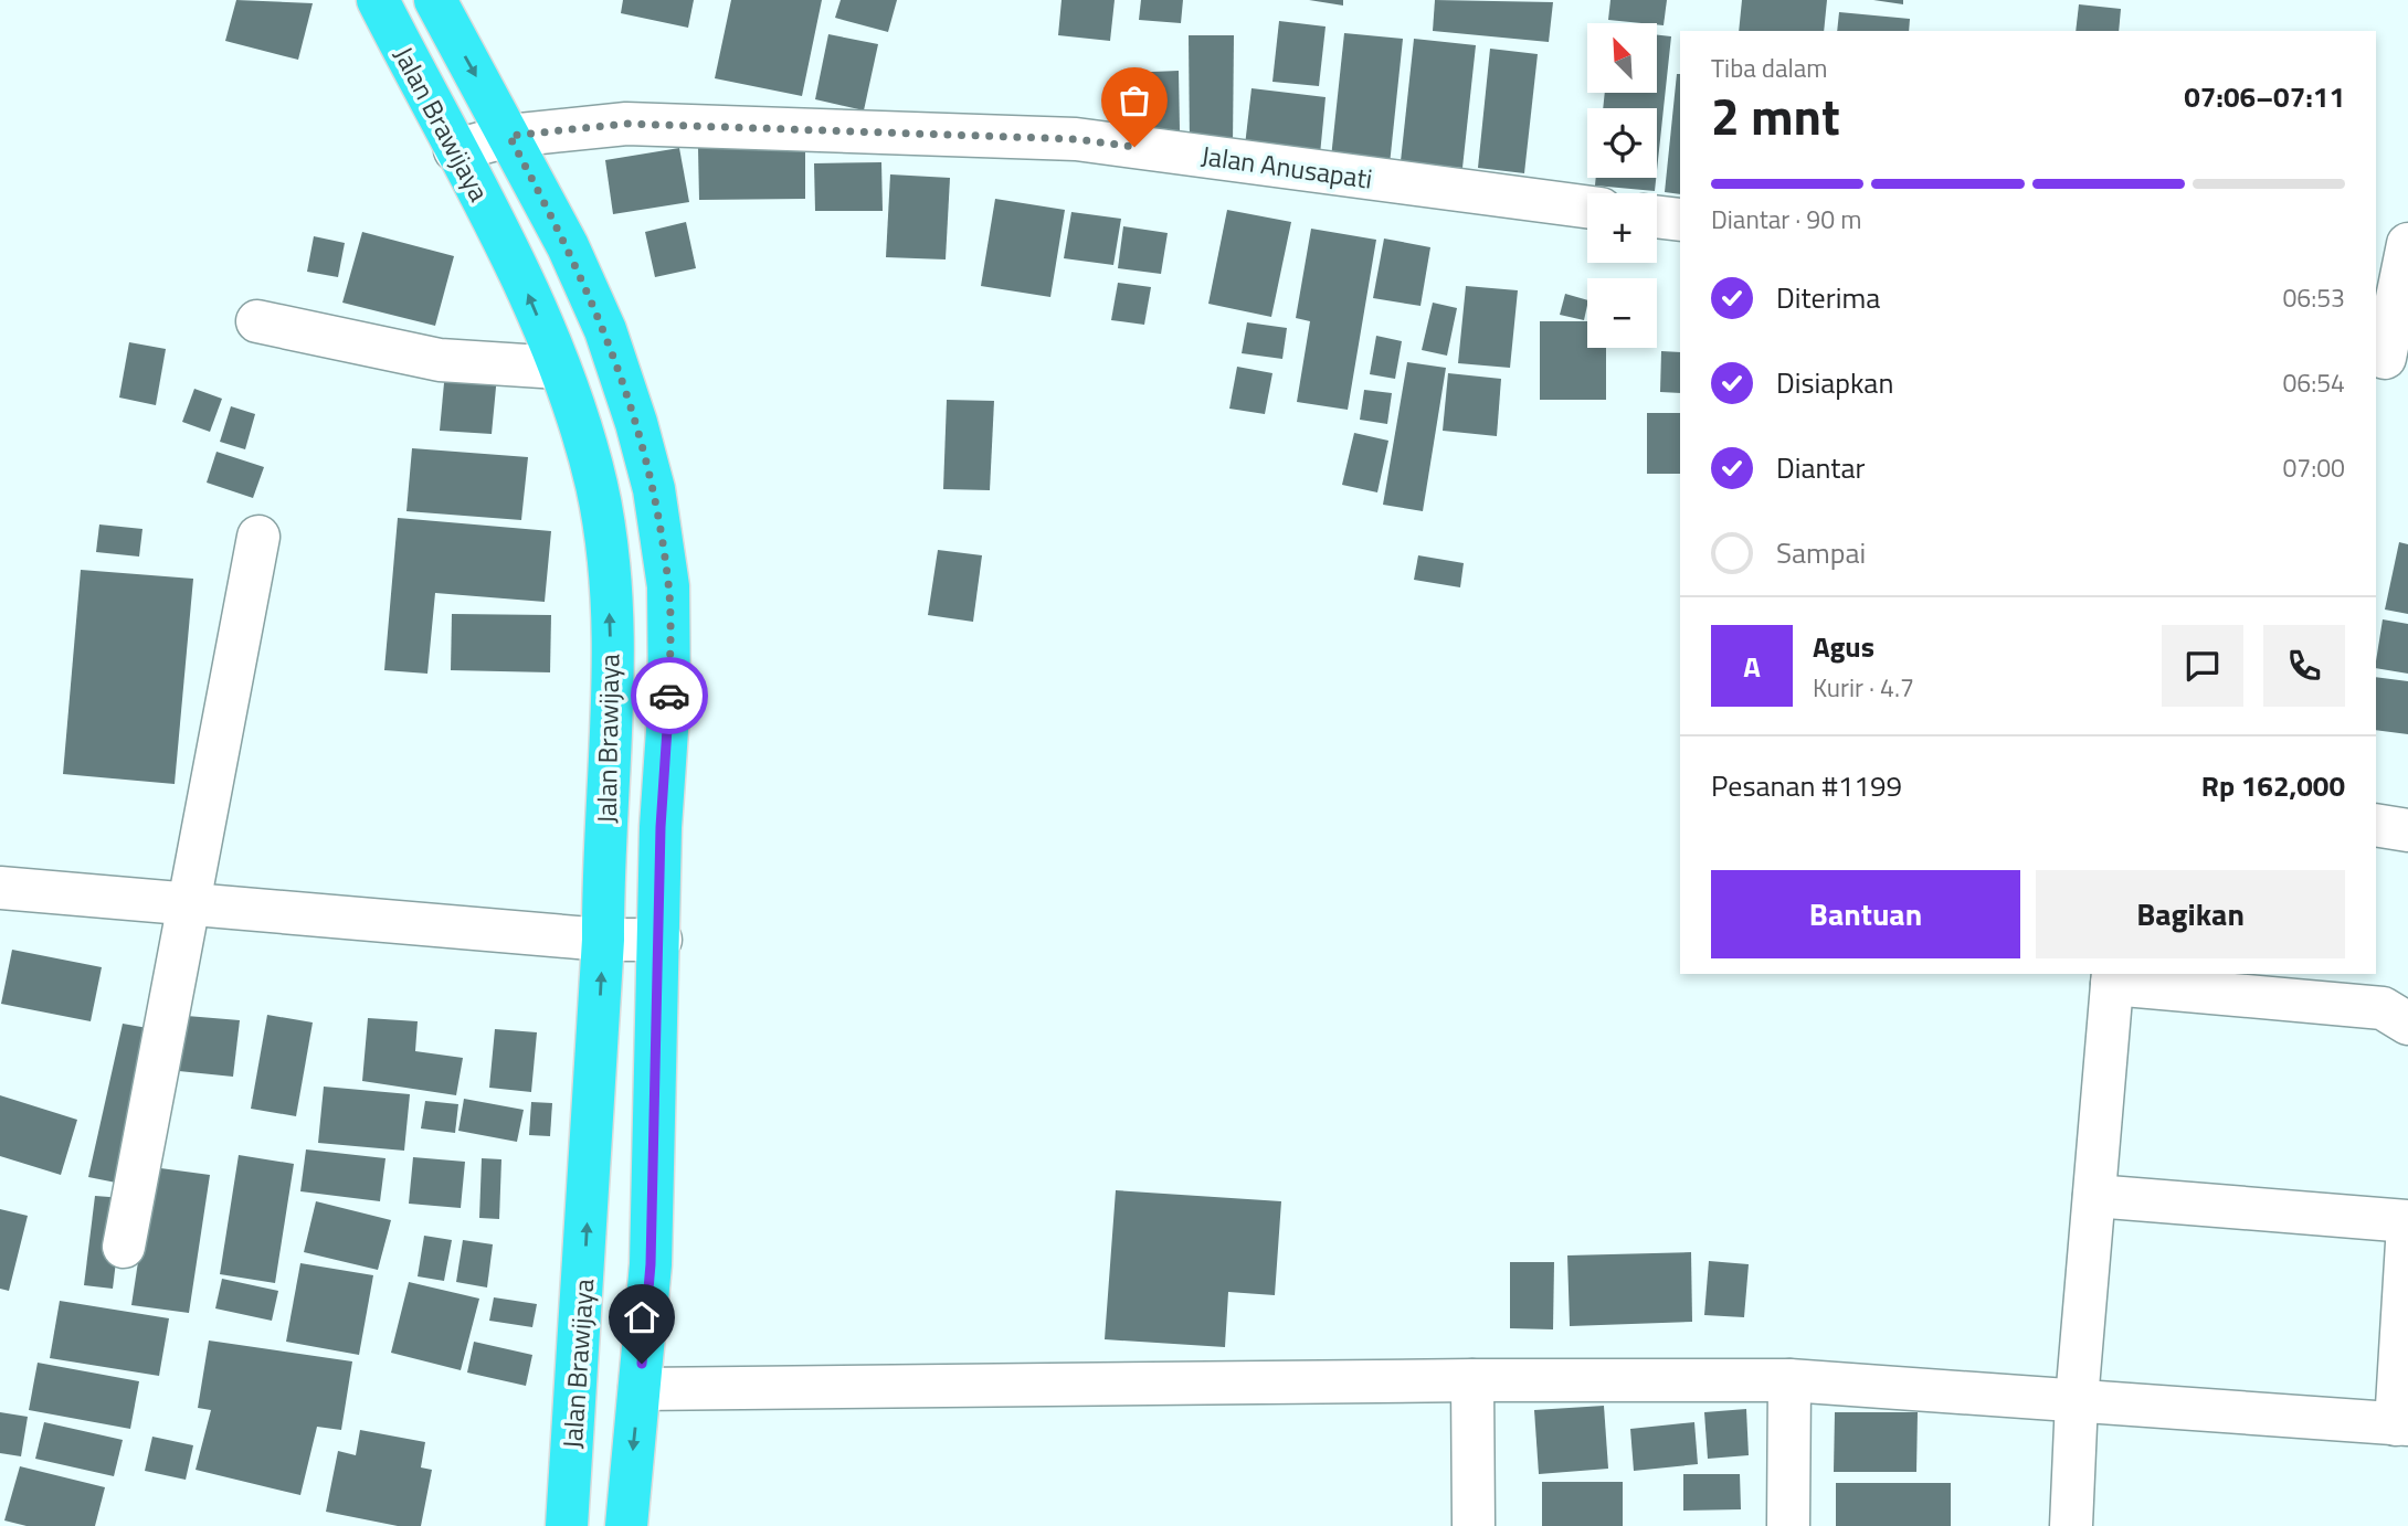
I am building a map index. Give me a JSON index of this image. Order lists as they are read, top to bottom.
{
  "streets": {
    "highway": ["Jalan Brawijaya"],
    "street": ["Jalan Anusapati"]
  },
  "crossings": [
    ["Jalan Brawijaya", "Jalan Anusapati"]
  ],
  "north": "top left",
  "page": {
    "map_buttons": ["+", "−"],
    "heading": ["2 mnt", "Tiba dalam", "07:06–07:11"],
    "panel": [
      "Agus",
      "Kurir · 4.7",
      "Pesanan #1199",
      "Rp 162,000"
    ],
    "bar": "Diantar · 90 m",
    "list": [
      ["Diterima", "06:53"],
      ["Disiapkan", "06:54"],
      ["Diantar", "07:00"],
      "Sampai"
    ],
    "round": "A",
    "buttons": ["Bantuan", "Bagikan"]
  }
}
